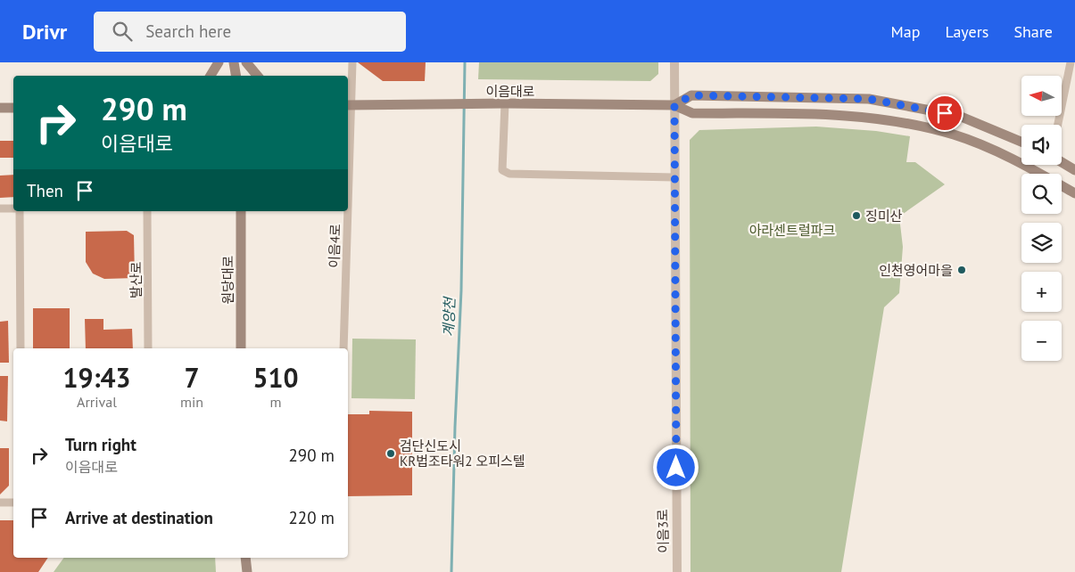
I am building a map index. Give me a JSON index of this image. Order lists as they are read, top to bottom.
{
  "streets": {
    "main road": ["이음대로", "원당대로"],
    "street": ["이음4로", "발산로", "이음3로"]
  },
  "crossings": [
    ["이음대로", "이음4로"],
    ["이음대로", "이음3로"]
  ],
  "water": ["계양천"],
  "parks": ["아라센트럴파크"],
  "places": ["징미산", "인천영어마을", "검단신도시 KR법조타워2 오피스텔"],
  "north": "left",
  "page": {
    "header": "Drivr",
    "search": "Search here",
    "nav": ["Map", "Layers", "Share"],
    "map_buttons": ["+", "−"],
    "turn": ["290 m", "이음대로"],
    "then": "Then",
    "eta": [
      "19:43",
      "Arrival",
      "7",
      "min",
      "510",
      "m"
    ],
    "list": [
      {
        "name": "Turn right",
        "note": "이음대로",
        "value": "290 m"
      },
      {
        "name": "Arrive at destination",
        "value": "220 m"
      }
    ]
  }
}
